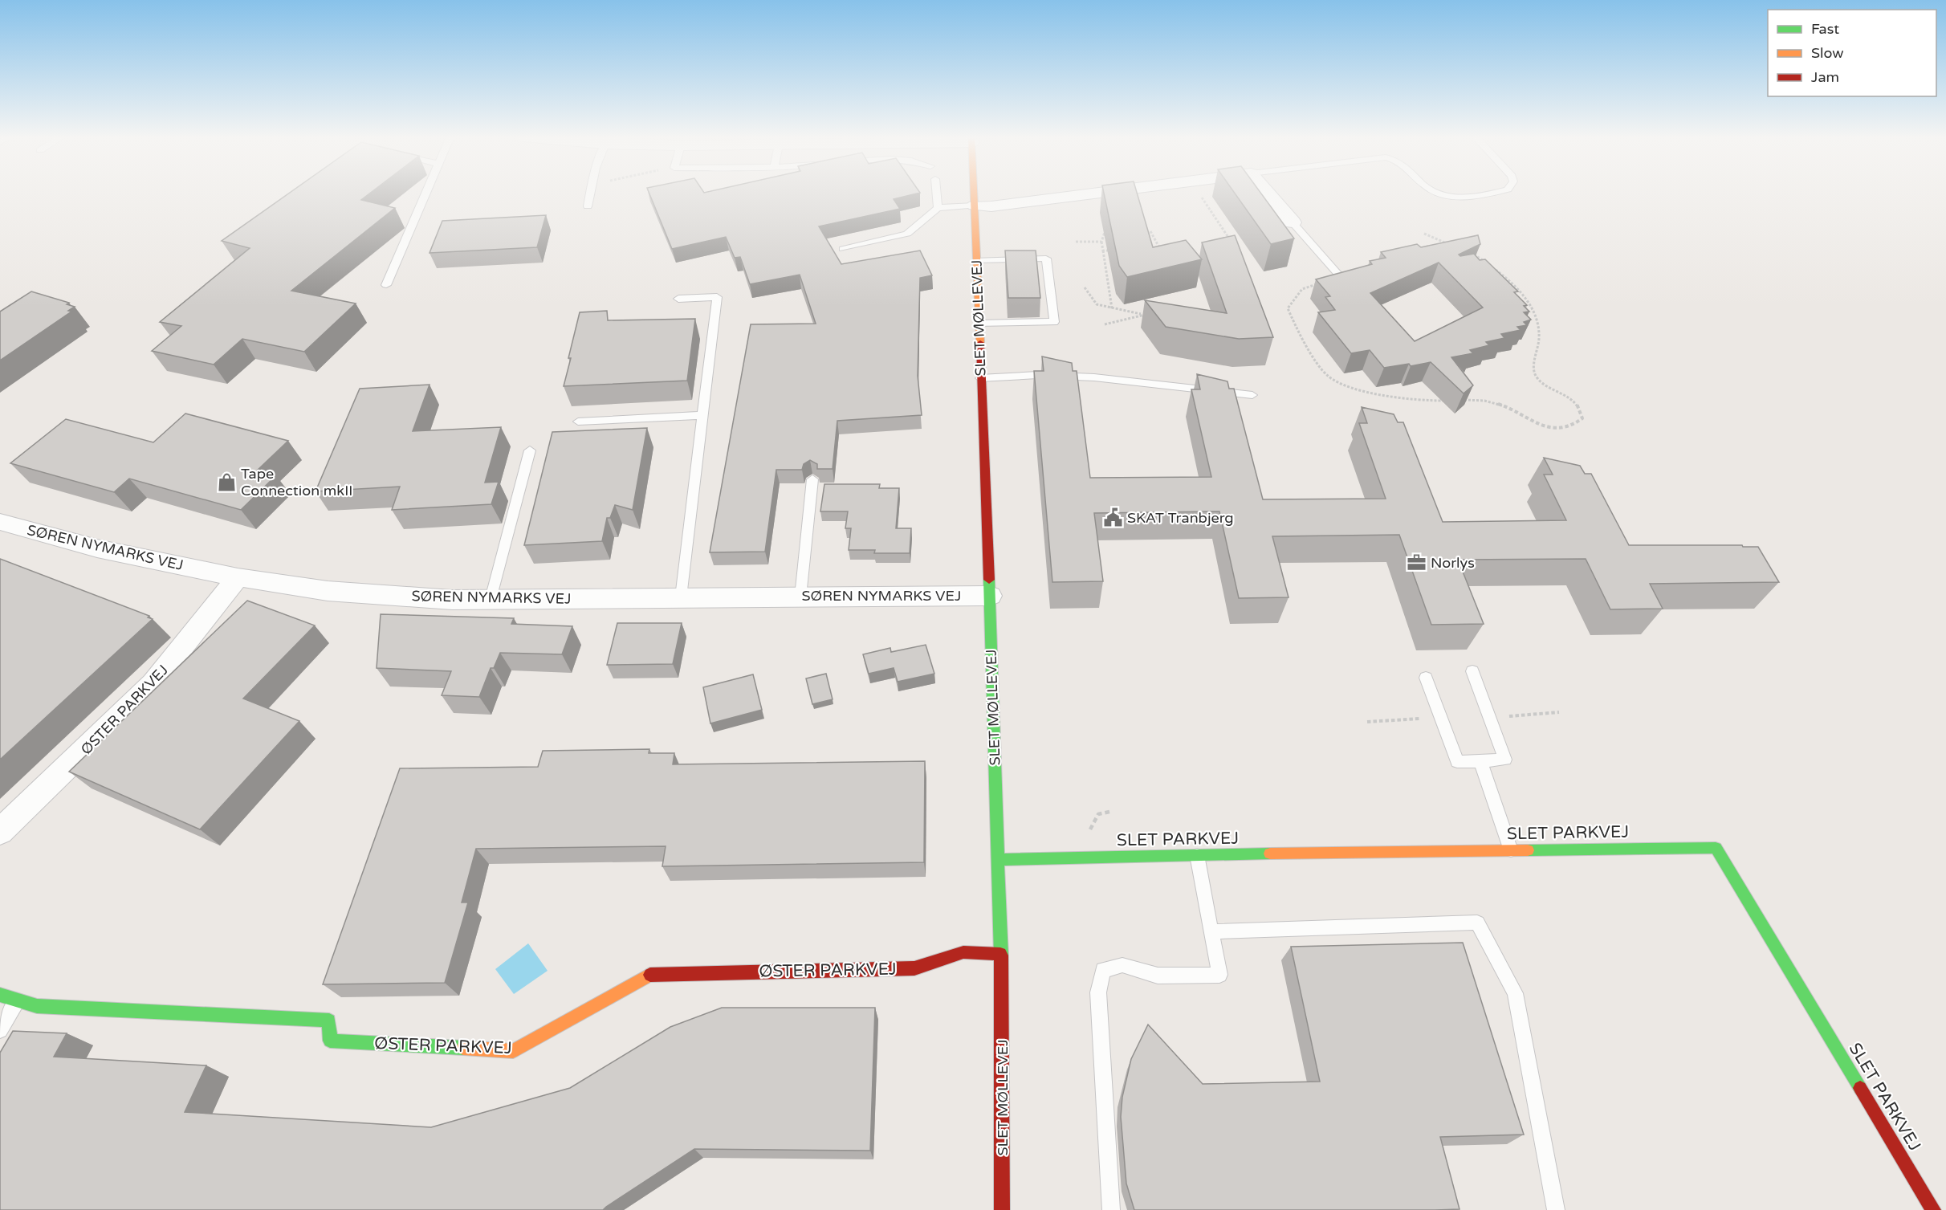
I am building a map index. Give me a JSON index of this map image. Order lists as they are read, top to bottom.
{
  "streets": {
    "street": [
      "SLET MØLLEVEJ",
      "SØREN NYMARKS VEJ",
      "ØSTER PARKVEJ",
      "SLET PARKVEJ"
    ]
  },
  "crossings": [
    ["SLET MØLLEVEJ", "SØREN NYMARKS VEJ"],
    ["SLET MØLLEVEJ", "ØSTER PARKVEJ"],
    ["SLET MØLLEVEJ", "SLET PARKVEJ"],
    ["SØREN NYMARKS VEJ", "ØSTER PARKVEJ"]
  ],
  "places": {
    "shop": ["Tape Connection mkII"],
    "public building": ["SKAT Tranbjerg"],
    "office": ["Norlys"]
  },
  "legend": ["Fast", "Slow", "Jam"]
}
